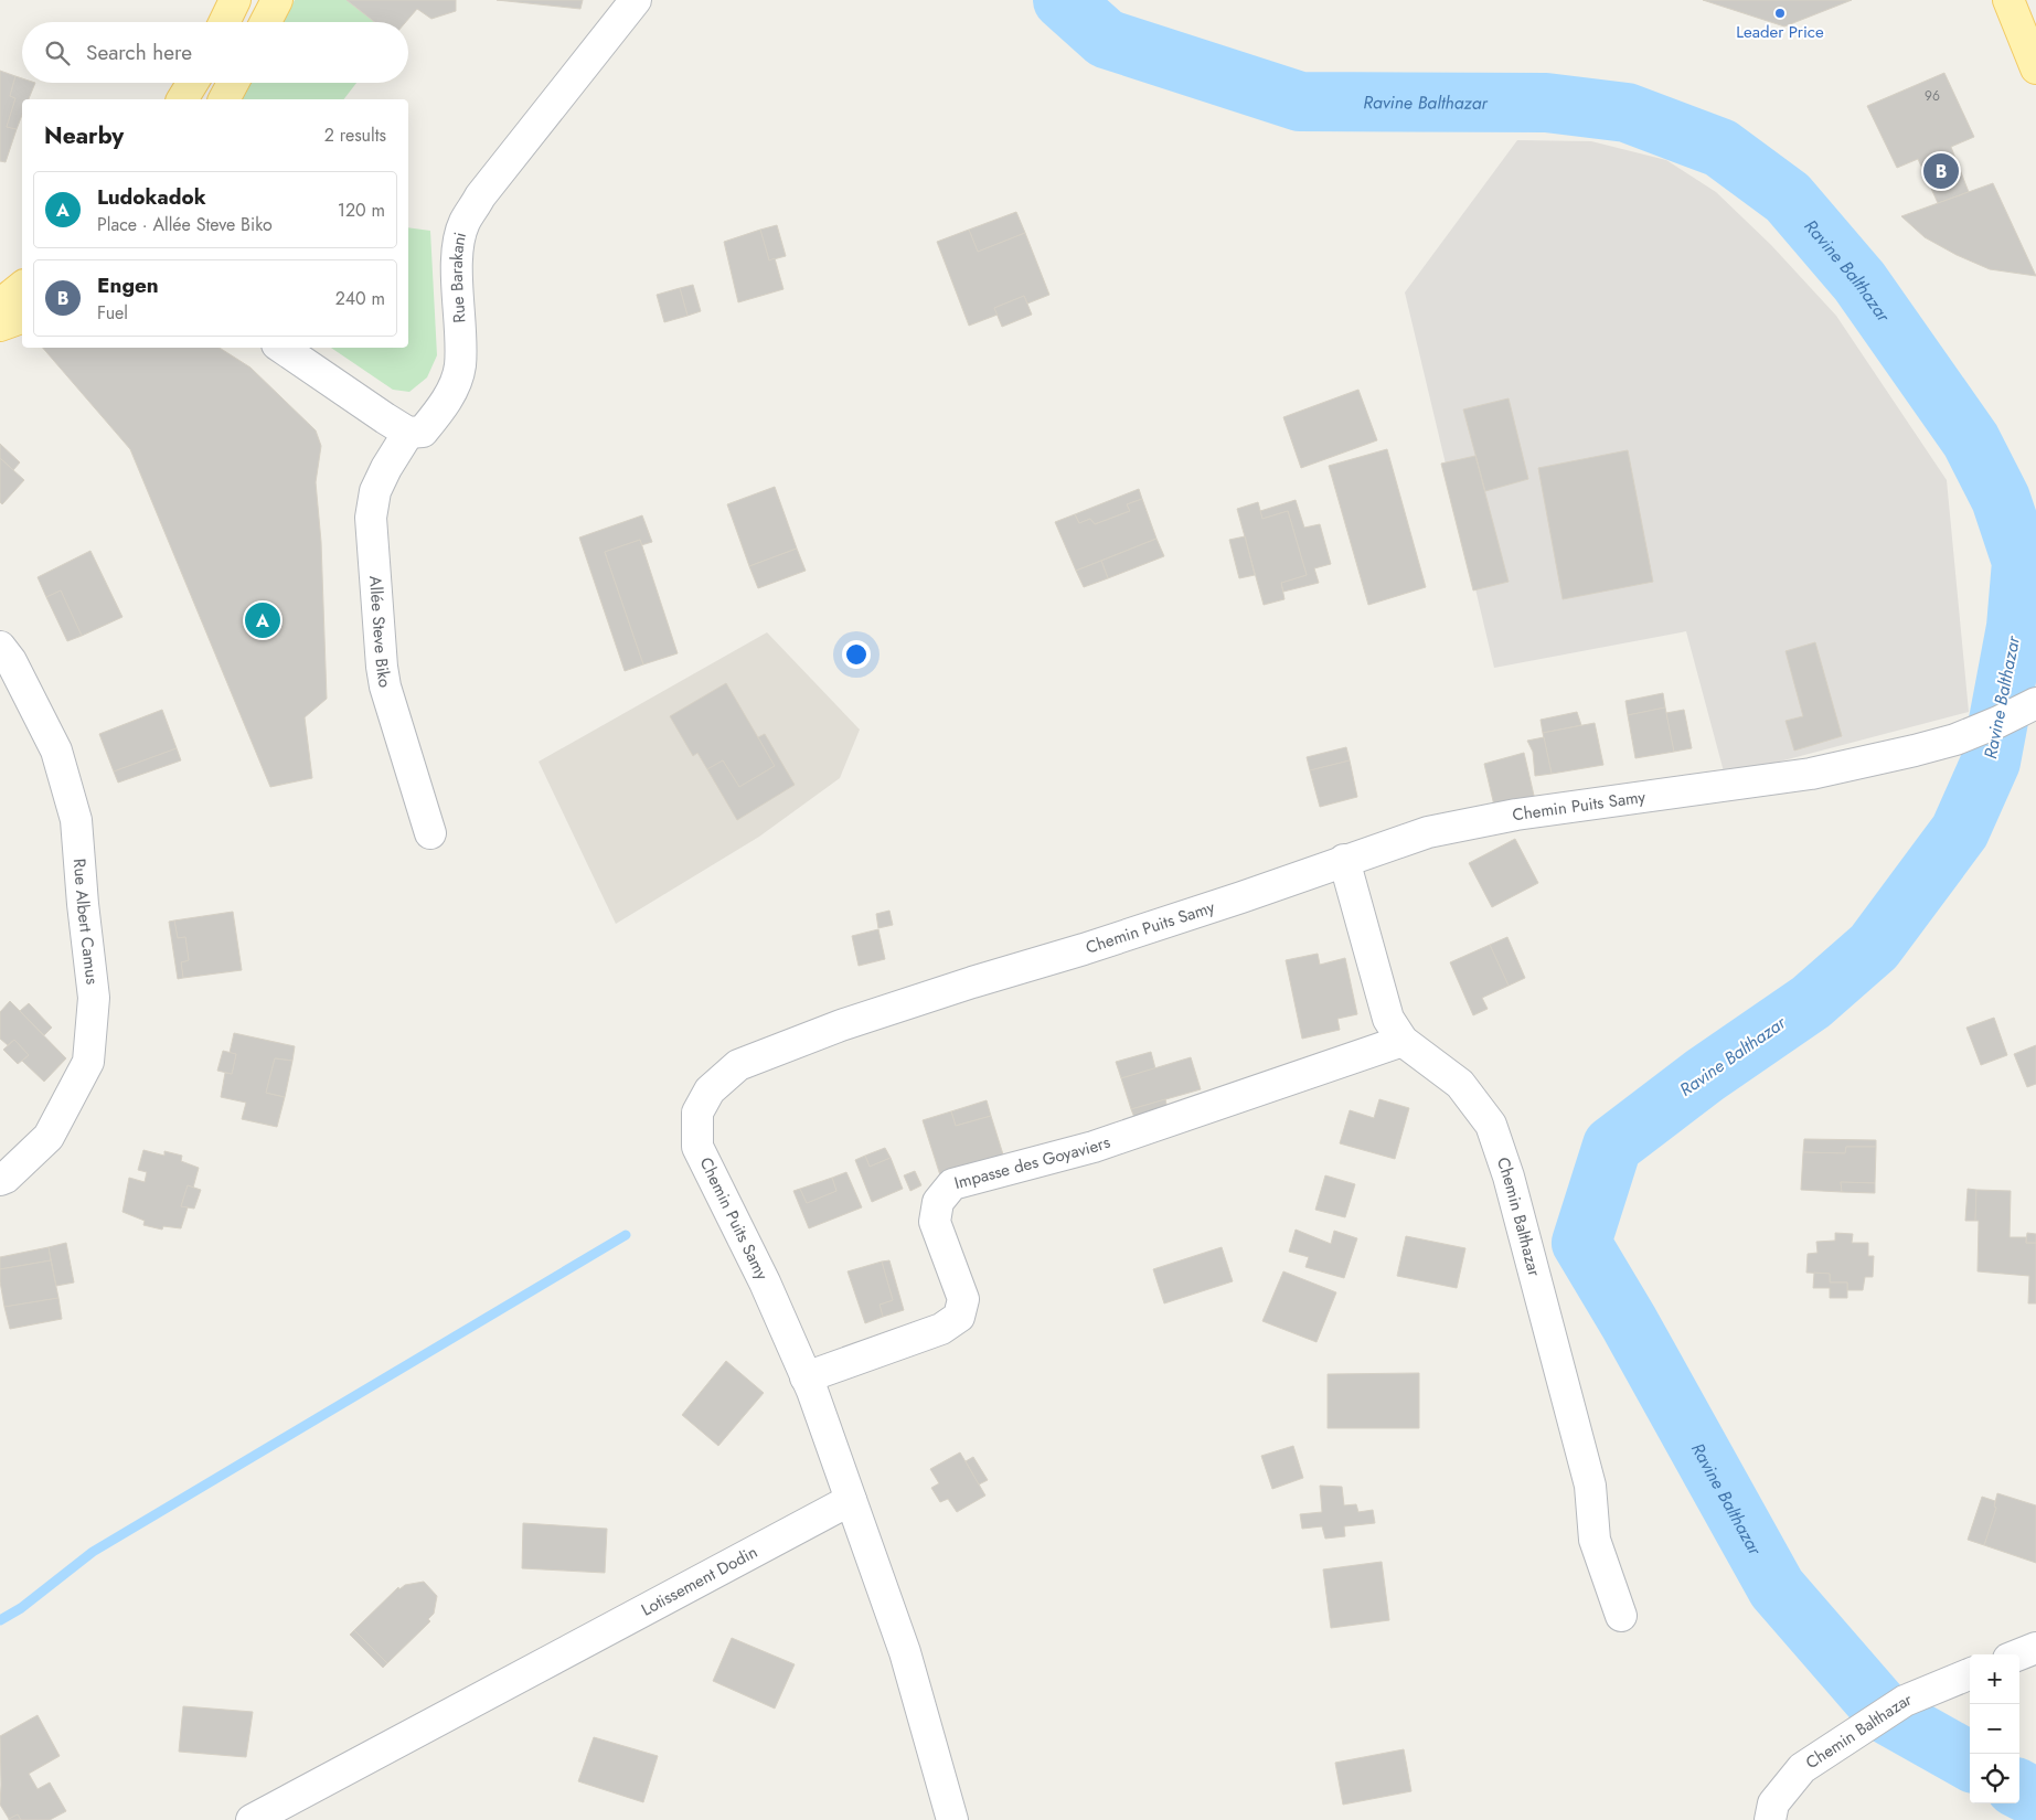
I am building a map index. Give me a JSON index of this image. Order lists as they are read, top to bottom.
{
  "streets": {
    "street": [
      "Rue Barakani",
      "Allée Steve Biko",
      "Chemin Puits Samy",
      "Rue Albert Camus",
      "Impasse des Goyaviers",
      "Chemin Balthazar",
      "Lotissement Dodin"
    ]
  },
  "crossings": [
    ["Rue Barakani", "Allée Steve Biko"],
    ["Chemin Puits Samy", "Impasse des Goyaviers"],
    ["Chemin Puits Samy", "Chemin Balthazar"],
    ["Chemin Puits Samy", "Lotissement Dodin"],
    ["Impasse des Goyaviers", "Chemin Balthazar"]
  ],
  "water": ["Ravine Balthazar"],
  "places": ["Leader Price"],
  "house_numbers": ["96"],
  "page": {
    "search": "Search here",
    "heading": ["Nearby", "2 results"],
    "pins": ["B", "A"],
    "list": [
      {
        "mark": "A",
        "name": "Ludokadok",
        "note": "Place · Allée Steve Biko",
        "value": "120 m"
      },
      {
        "mark": "B",
        "name": "Engen",
        "note": "Fuel",
        "value": "240 m"
      }
    ],
    "map_buttons": ["+", "−"]
  }
}
